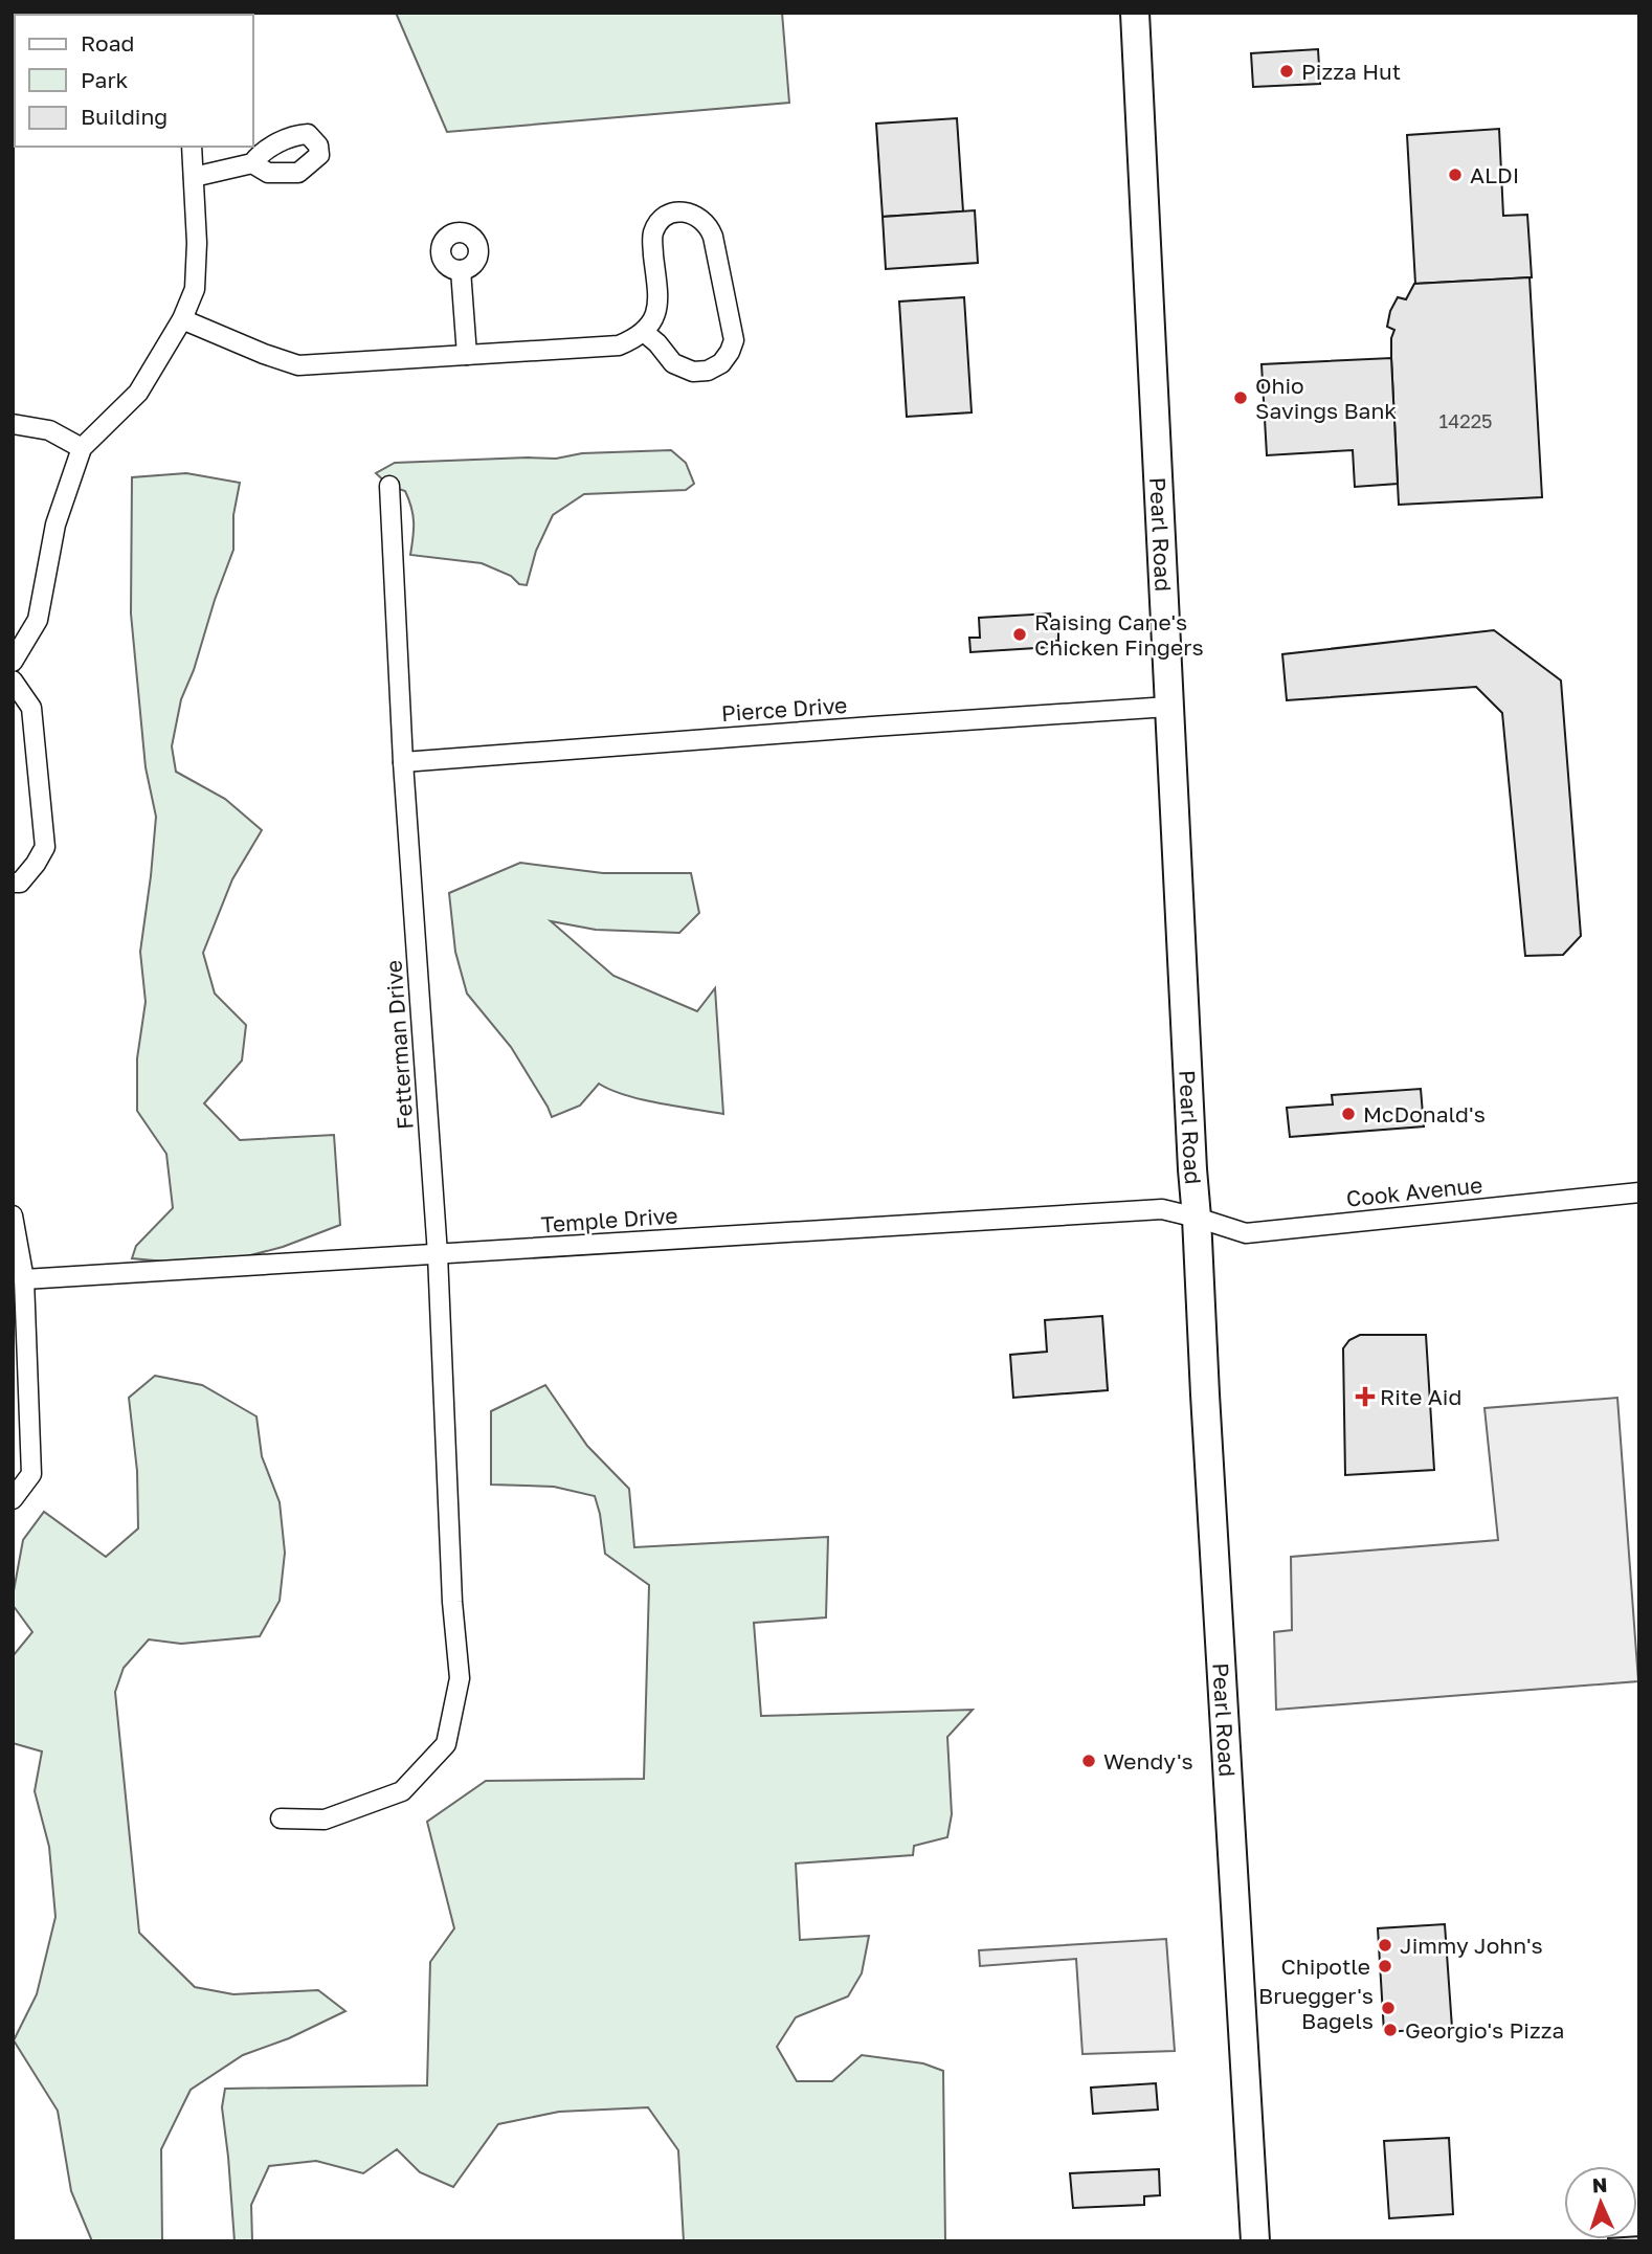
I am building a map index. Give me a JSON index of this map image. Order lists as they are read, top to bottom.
{
  "streets": {
    "main road": ["Pearl Road"],
    "street": [
      "Pierce Drive",
      "Fetterman Drive",
      "Cook Avenue",
      "Temple Drive"
    ]
  },
  "crossings": [
    ["Pearl Road", "Pierce Drive"],
    ["Pearl Road", "Cook Avenue"],
    ["Pearl Road", "Temple Drive"],
    ["Pierce Drive", "Fetterman Drive"],
    ["Fetterman Drive", "Temple Drive"],
    ["Cook Avenue", "Temple Drive"]
  ],
  "places": {
    "other": [
      "Pizza Hut",
      "ALDI",
      "Ohio Savings Bank",
      "Raising Cane's Chicken Fingers",
      "McDonald's",
      "Wendy's",
      "Jimmy John's",
      "Chipotle",
      "Bruegger's Bagels",
      "Georgio's Pizza"
    ],
    "health": ["Rite Aid"]
  },
  "house_numbers": ["14225"],
  "legend": ["Road", "Park", "Building"],
  "north": "top"
}
